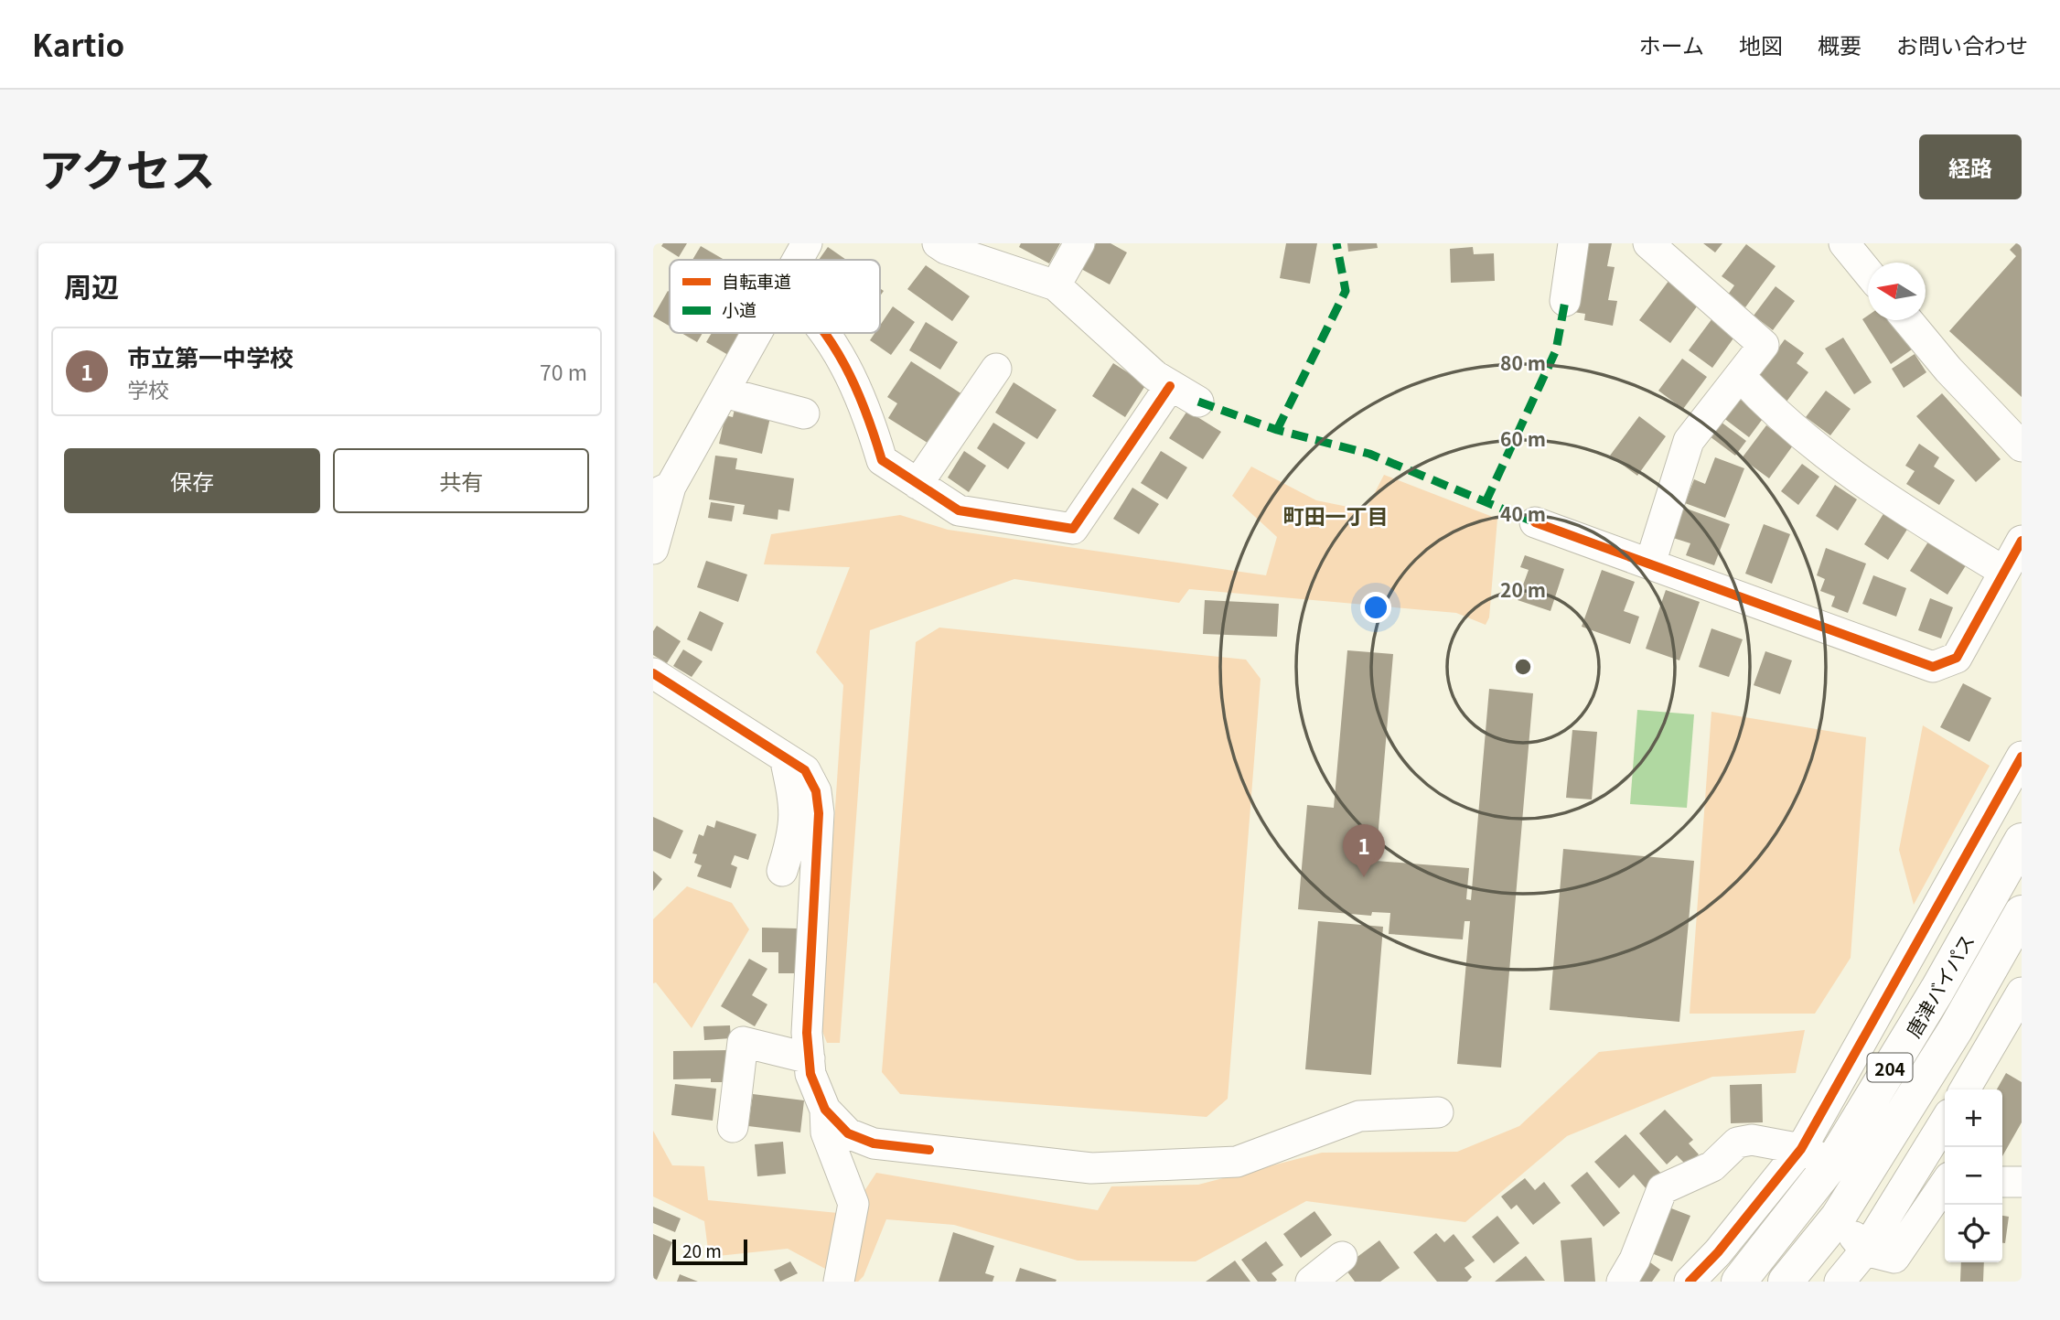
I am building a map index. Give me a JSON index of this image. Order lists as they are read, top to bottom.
{
  "streets": {
    "highway": ["唐津バイパス", "204"]
  },
  "districts": ["町田一丁目"],
  "legend": ["自転車道", "小道"],
  "scale_bar": "20 m",
  "north": "left",
  "page": {
    "header": "Kartio",
    "nav": [
      "ホーム",
      "地図",
      "概要",
      "お問い合わせ"
    ],
    "title": "アクセス",
    "buttons": [
      "経路",
      ["保存", "共有"]
    ],
    "heading": "周辺",
    "list": [
      {
        "mark": "1",
        "name": "市立第一中学校",
        "note": "学校",
        "value": "70 m"
      }
    ],
    "pins": "1",
    "map_buttons": ["+", "−"],
    "scale": "20 m"
  },
  "rings": [
    "80 m",
    "60 m",
    "40 m",
    "20 m"
  ]
}
